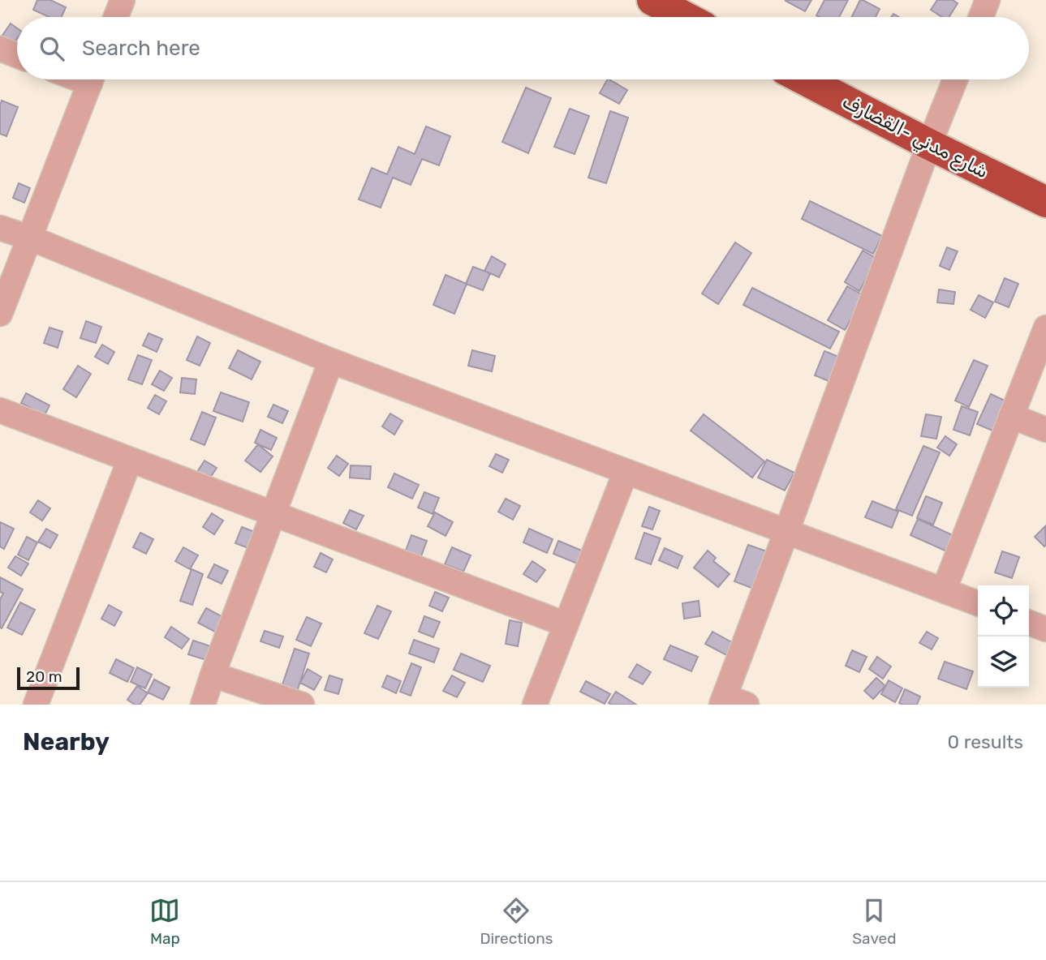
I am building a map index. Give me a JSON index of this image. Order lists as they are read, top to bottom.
{
  "streets": {
    "highway": ["شارع مدني -القضارف"]
  },
  "scale_bar": "20 m",
  "page": {
    "search": "Search here",
    "scale": "20 m",
    "heading": ["Nearby", "0 results"],
    "nav": ["Map", "Directions", "Saved"]
  }
}
